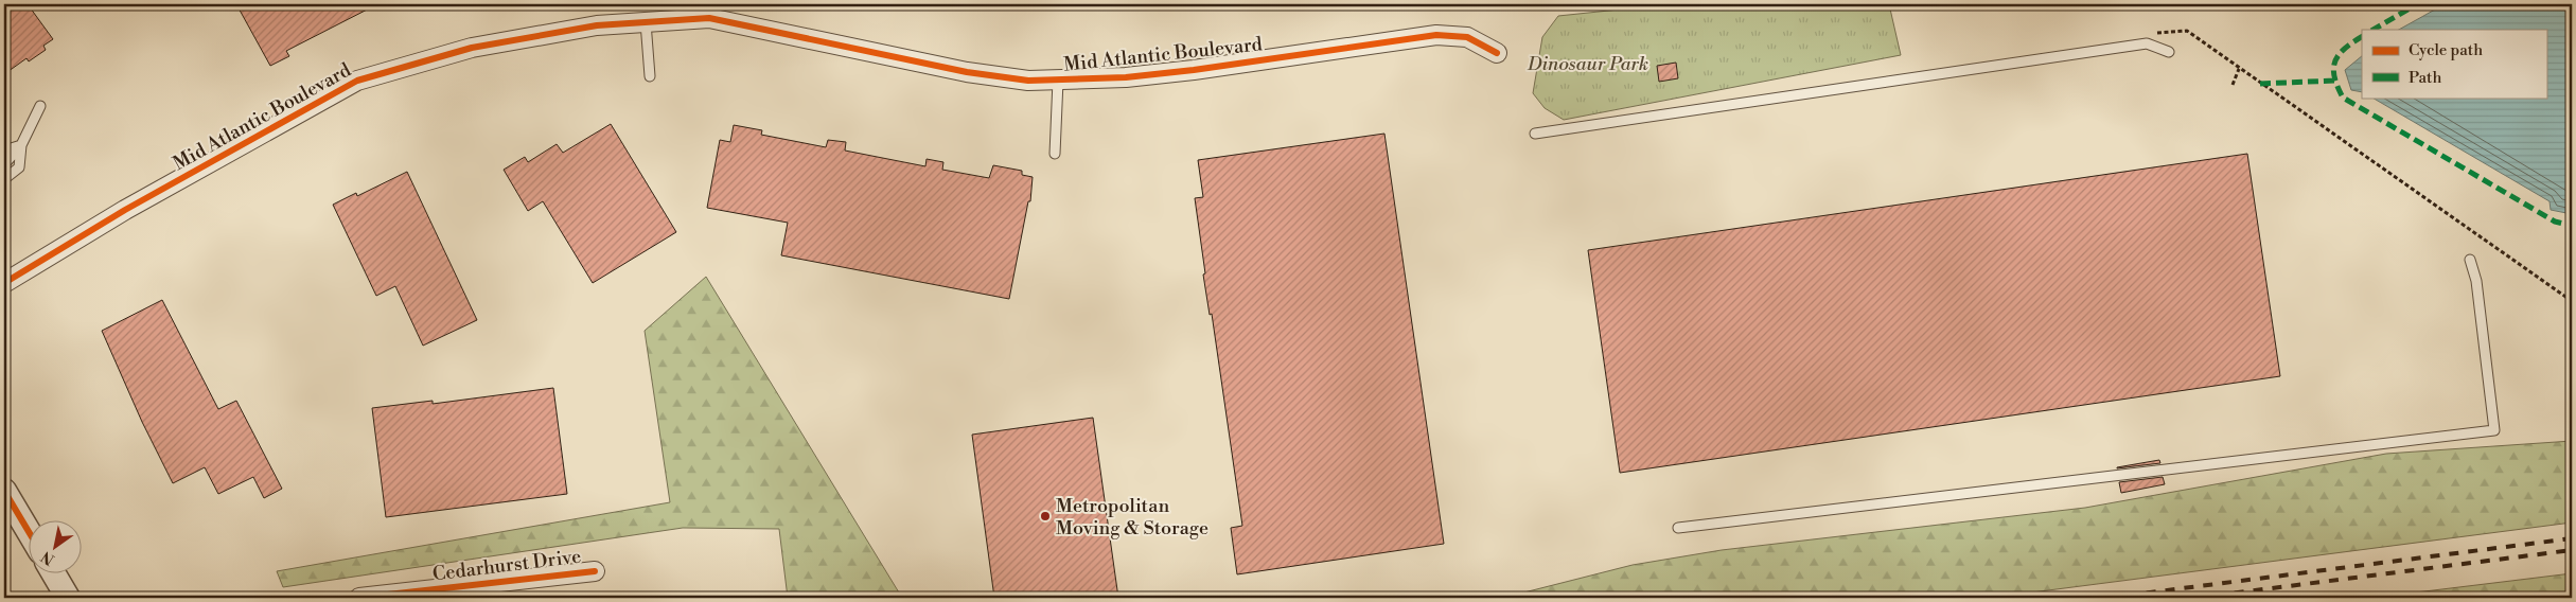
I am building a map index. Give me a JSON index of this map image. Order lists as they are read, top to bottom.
{
  "streets": {
    "street": ["Mid Atlantic Boulevard", "Cedarhurst Drive"]
  },
  "parks": ["Dinosaur Park"],
  "places": ["Metropolitan Moving & Storage"],
  "legend": ["Cycle path", "Path"],
  "north": "bottom left"
}
